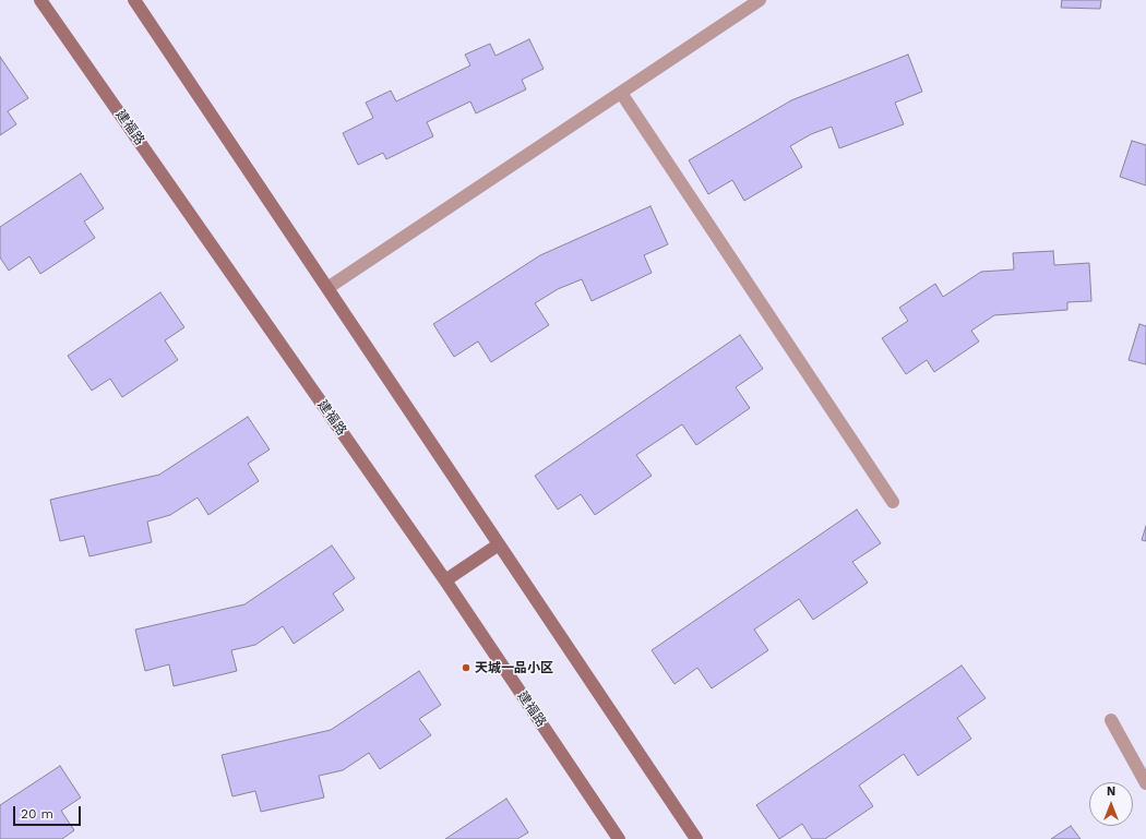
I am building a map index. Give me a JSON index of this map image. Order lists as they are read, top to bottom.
{
  "streets": {
    "main road": ["建福路"]
  },
  "places": ["天城一品小区"],
  "scale_bar": "20 m",
  "north": "top"
}
